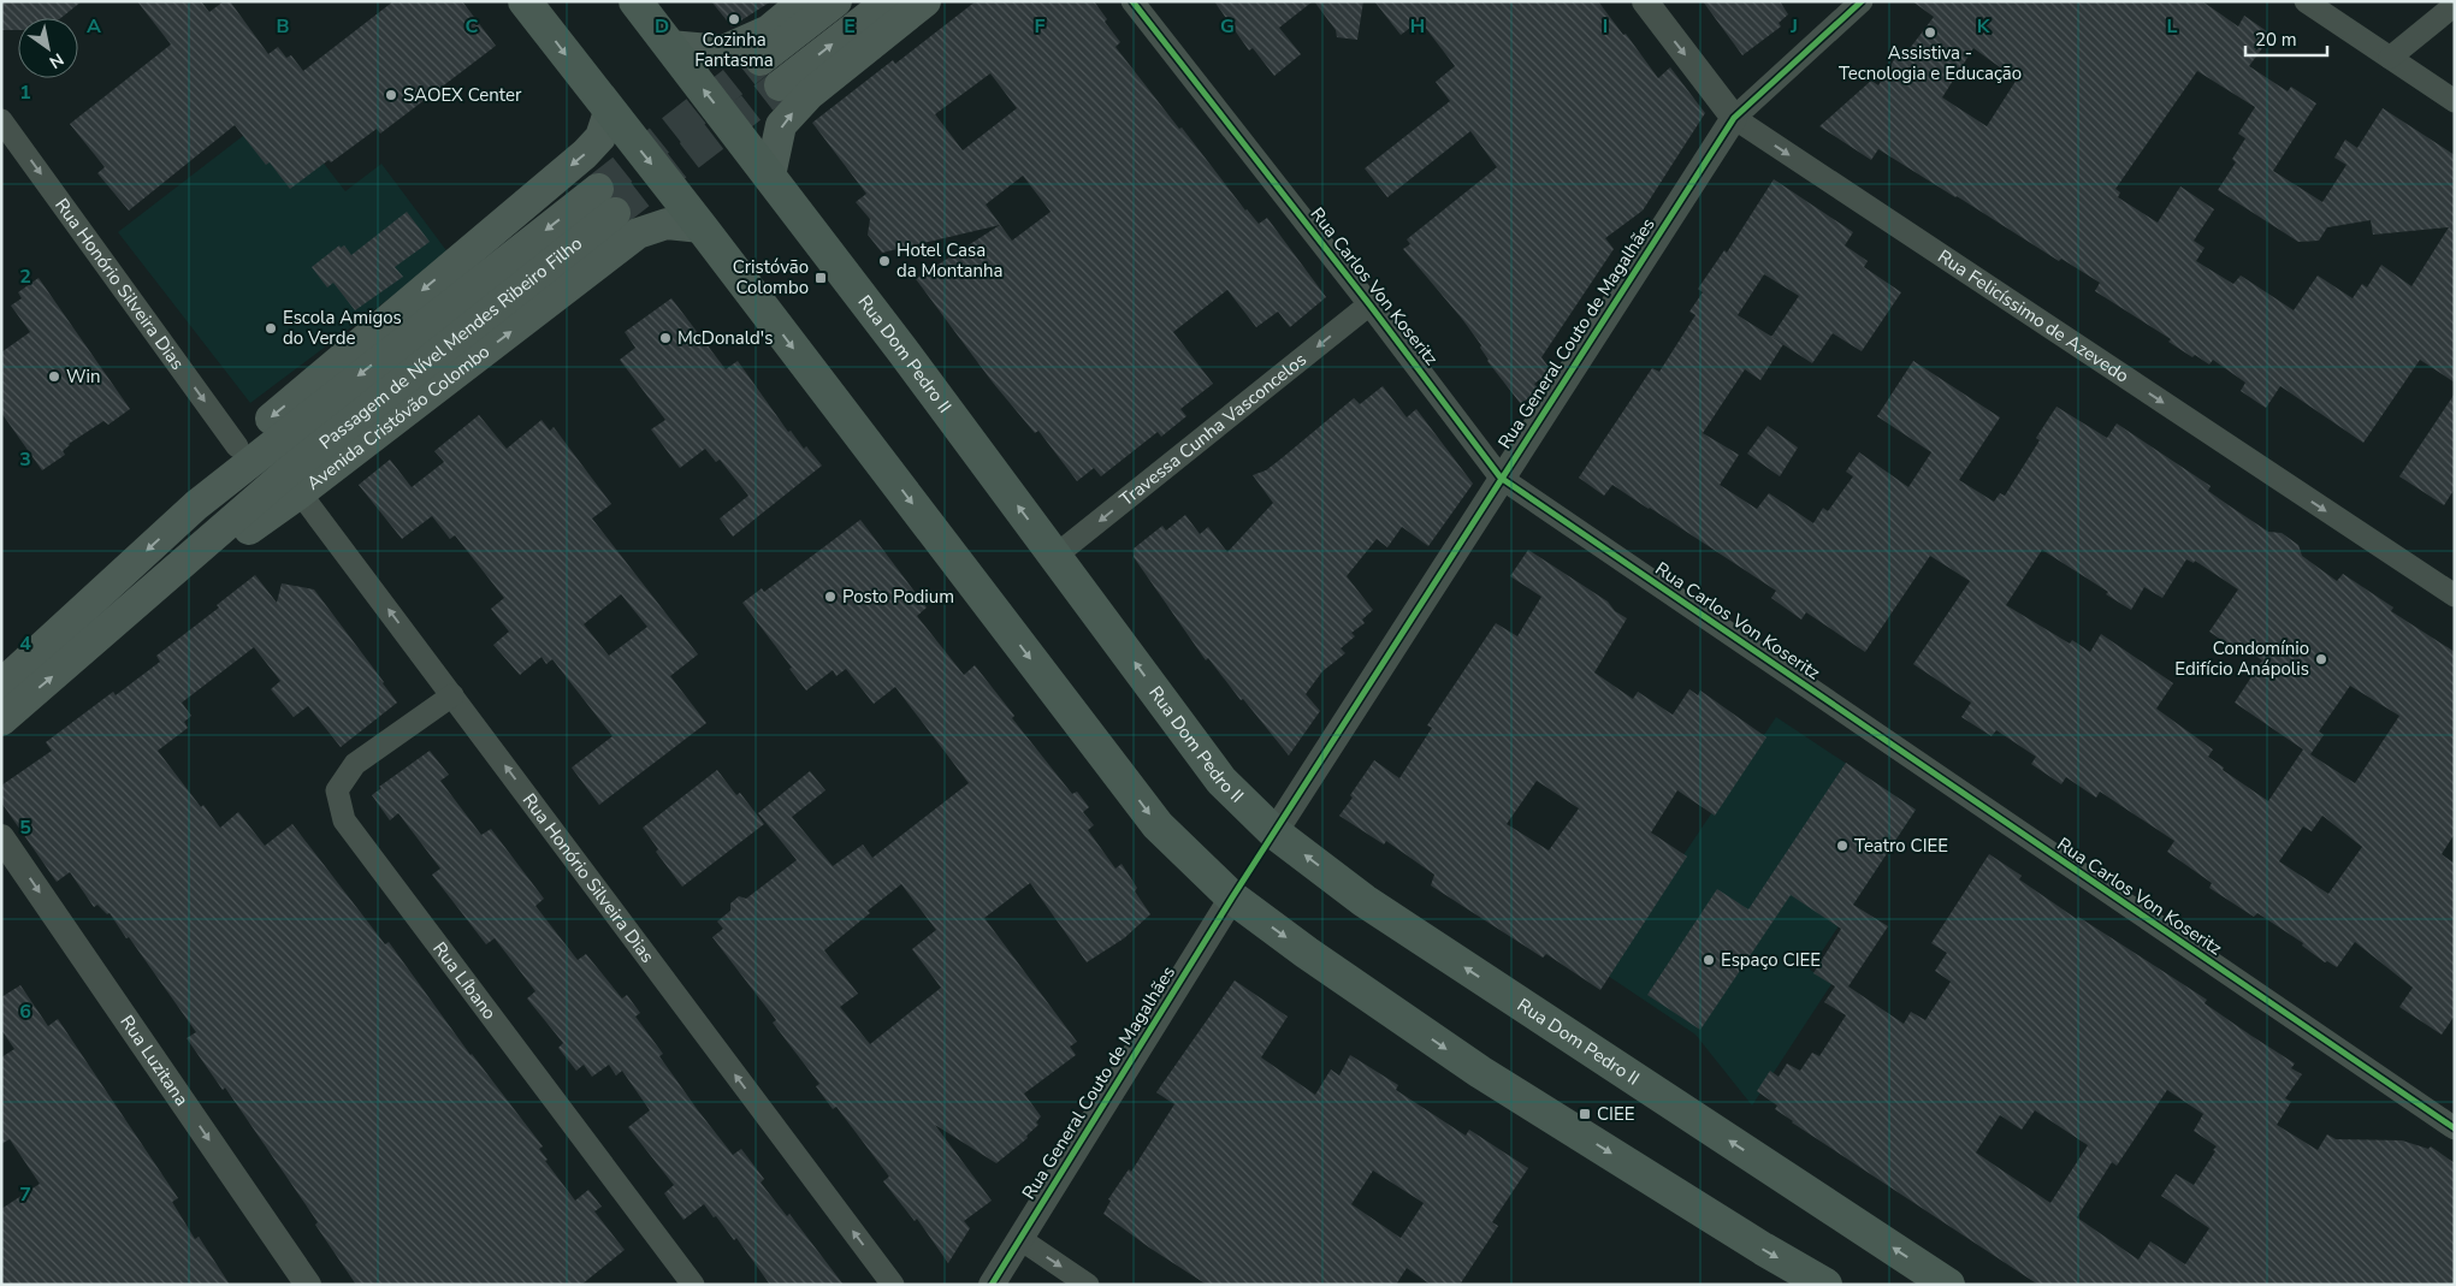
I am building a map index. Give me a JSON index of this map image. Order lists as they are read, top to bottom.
{
  "streets": {
    "main road": ["Passagem de Nível Mendes Ribeiro Filho", "Rua Dom Pedro II", "Avenida Cristóvão Colombo"],
    "street": [
      "Rua Honório Silveira Dias",
      "Rua Carlos Von Koseritz",
      "Rua Felicíssimo de Azevedo",
      "Rua General Couto de Magalhães",
      "Travessa Cunha Vasconcelos",
      "Rua Líbano",
      "Rua Luzitana"
    ]
  },
  "crossings": [
    ["Rua Honório Silveira Dias", "Passagem de Nível Mendes Ribeiro Filho"],
    ["Rua Honório Silveira Dias", "Avenida Cristóvão Colombo"],
    ["Rua Honório Silveira Dias", "Rua Líbano"],
    ["Rua Carlos Von Koseritz", "Rua General Couto de Magalhães"],
    ["Rua Carlos Von Koseritz", "Travessa Cunha Vasconcelos"],
    ["Rua Felicíssimo de Azevedo", "Rua General Couto de Magalhães"],
    ["Rua General Couto de Magalhães", "Rua Dom Pedro II"],
    ["Passagem de Nível Mendes Ribeiro Filho", "Avenida Cristóvão Colombo"],
    ["Rua Dom Pedro II", "Travessa Cunha Vasconcelos"]
  ],
  "one_way": ["Rua Felicíssimo de Azevedo", "Travessa Cunha Vasconcelos", "Rua Luzitana"],
  "places": {
    "other": [
      "Cozinha Fantasma",
      "Assistiva - Tecnologia e Educação",
      "SAOEX Center",
      "Hotel Casa da Montanha",
      "Escola Amigos do Verde",
      "McDonald's",
      "Win",
      "Posto Podium",
      "Condomínio Edifício Anápolis",
      "Teatro CIEE",
      "Espaço CIEE"
    ],
    "transit": ["Cristóvão Colombo", "CIEE"]
  },
  "scale_bar": "20 m",
  "north": "bottom right",
  "grid": {
    "columns": [
      "A",
      "B",
      "C",
      "D",
      "E",
      "F",
      "G",
      "H",
      "I",
      "J",
      "K",
      "L"
    ],
    "rows": [
      "1",
      "2",
      "3",
      "4",
      "5",
      "6",
      "7"
    ]
  }
}
